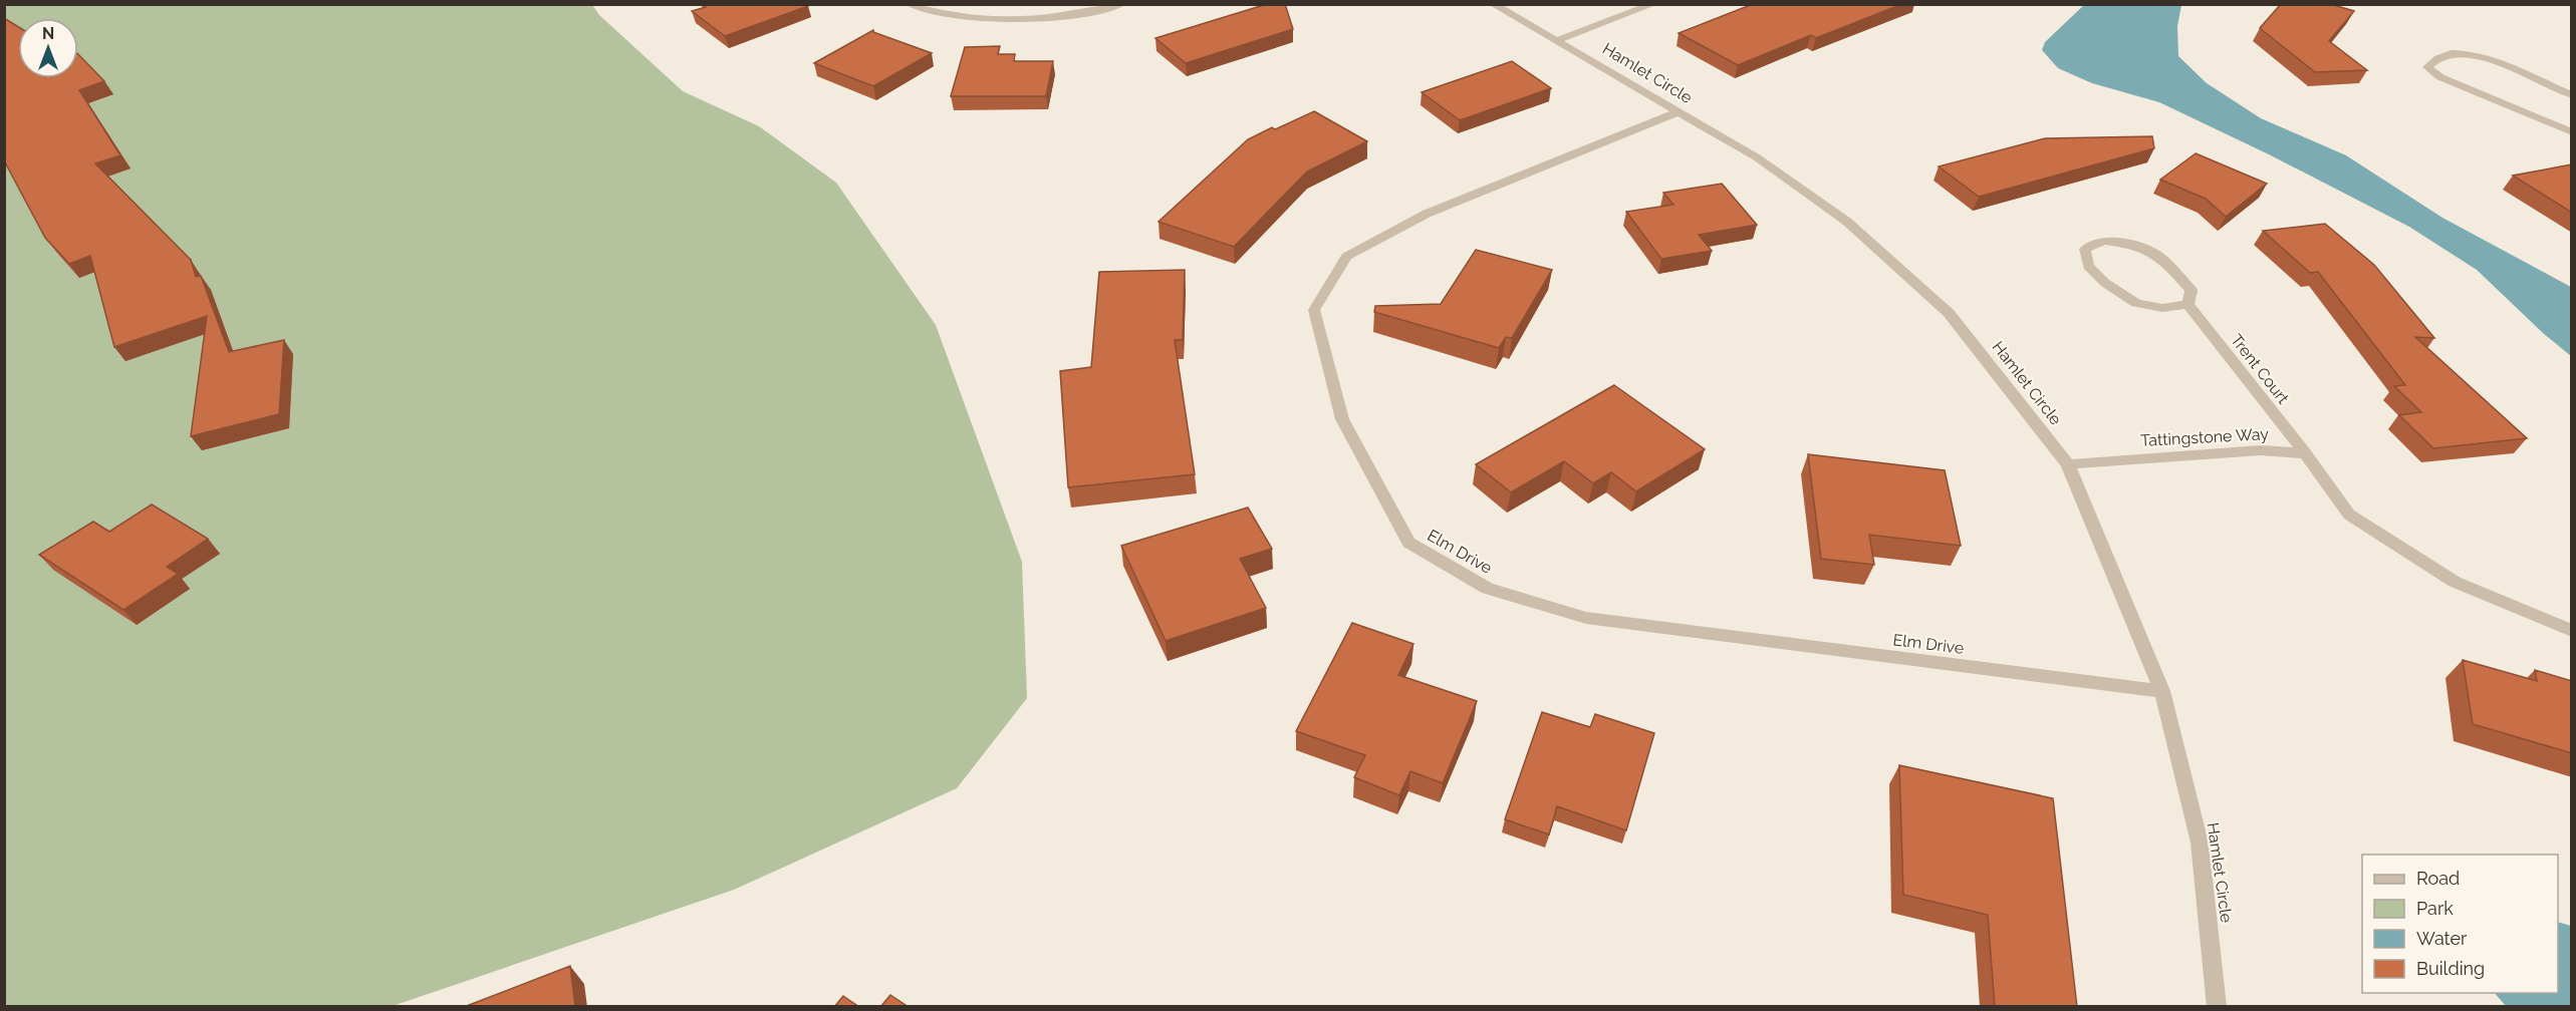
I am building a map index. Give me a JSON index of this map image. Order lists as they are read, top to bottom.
{
  "streets": {
    "street": [
      "Hamlet Circle",
      "Trent Court",
      "Tattingstone Way",
      "Elm Drive"
    ]
  },
  "crossings": [
    ["Hamlet Circle", "Tattingstone Way"],
    ["Hamlet Circle", "Elm Drive"],
    ["Trent Court", "Tattingstone Way"]
  ],
  "legend": [
    "Road",
    "Park",
    "Water",
    "Building"
  ],
  "north": "top"
}
